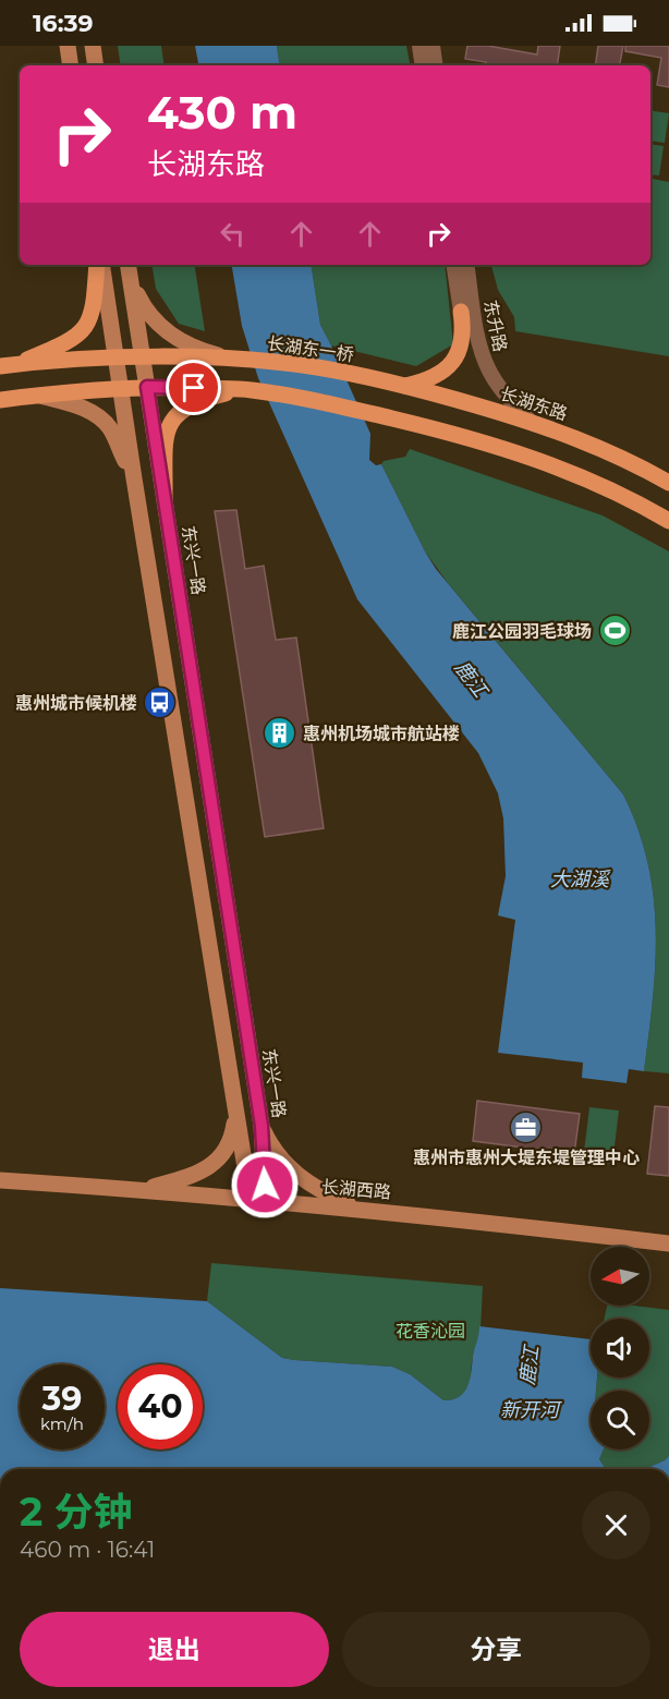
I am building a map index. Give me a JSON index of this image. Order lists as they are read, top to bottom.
{
  "streets": {
    "main road": ["长湖东一桥", "长湖东路"],
    "street": ["东升路", "东兴一路", "长湖西路"]
  },
  "crossings": [
    ["东升路", "长湖东路"],
    ["长湖东一桥", "长湖东路"],
    ["东兴一路", "长湖西路"]
  ],
  "water": ["鹿江", "大湖溪", "新开河"],
  "parks": ["花香沁园"],
  "places": {
    "sports": ["鹿江公园羽毛球场"],
    "bus stop": ["惠州城市候机楼"],
    "building": ["惠州机场城市航站楼"],
    "office": ["惠州市惠州大堤东堤管理中心"]
  },
  "north": "left",
  "page": {
    "status": "16:39",
    "turn": ["430 m", "长湖东路"],
    "speed": "39 km/h",
    "limit": "40",
    "heading": ["2 分钟", "460 m · 16:41"],
    "buttons": ["退出", "分享"]
  }
}
